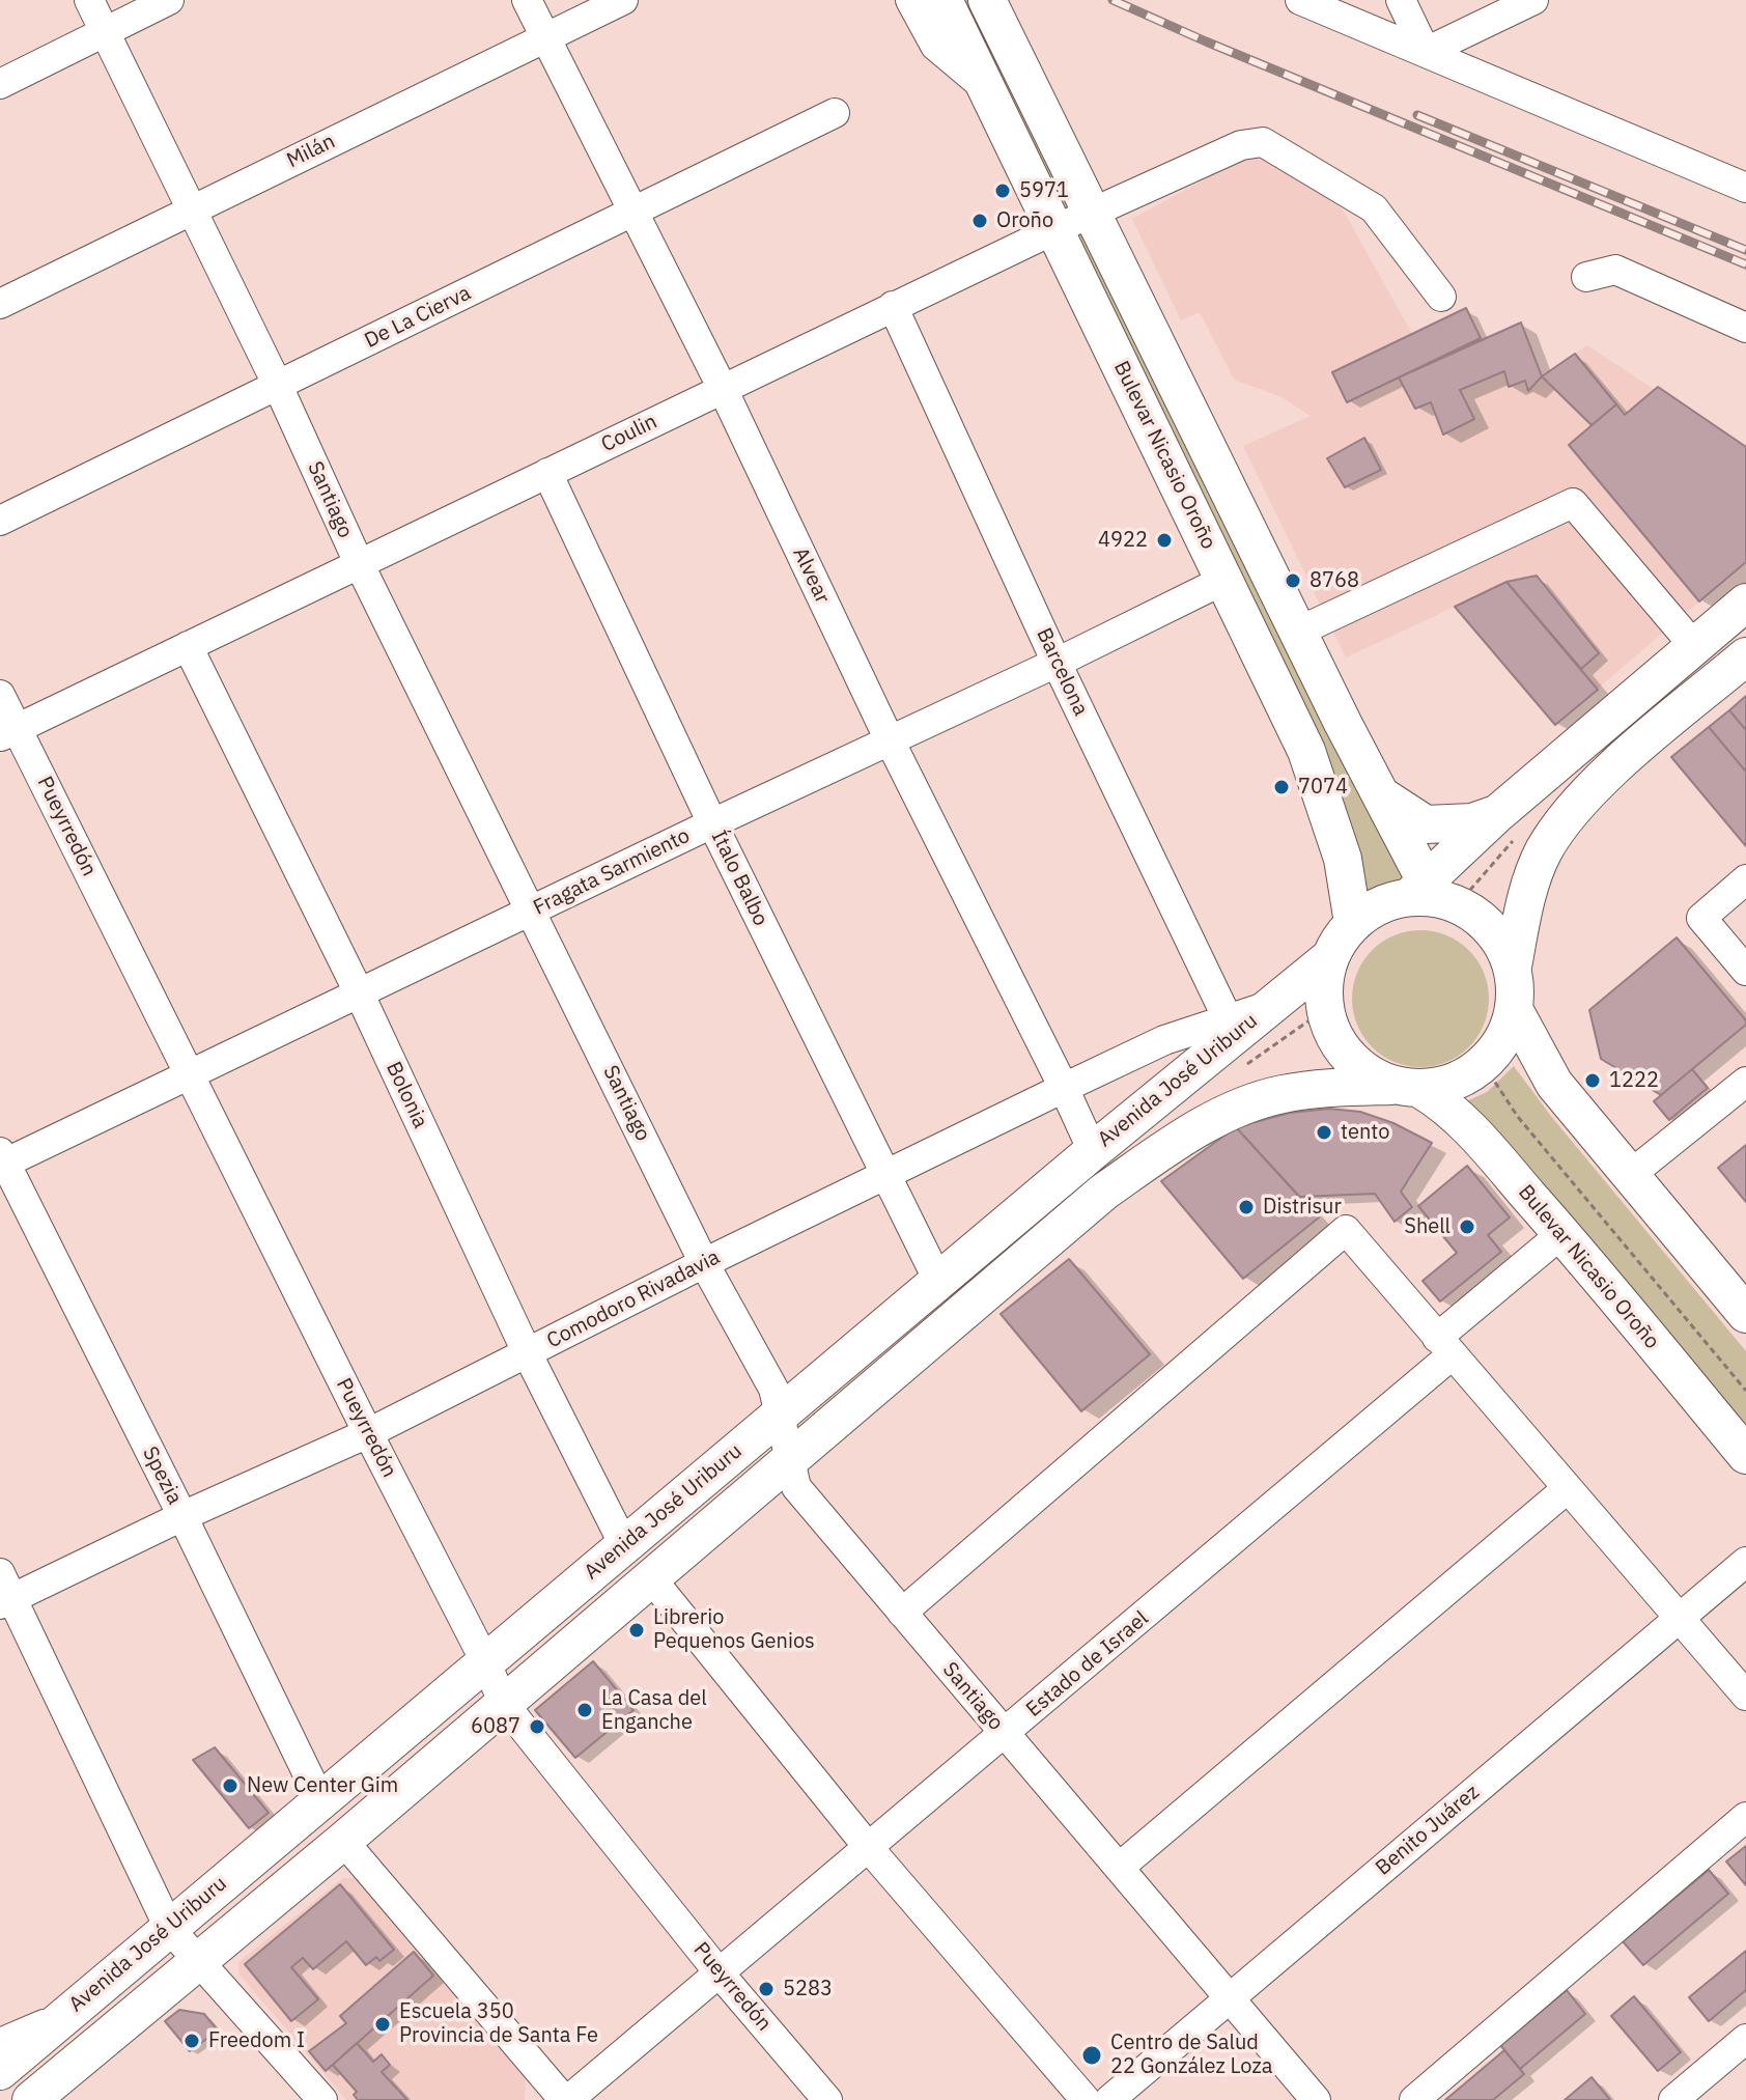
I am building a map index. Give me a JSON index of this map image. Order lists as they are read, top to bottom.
{
  "streets": {
    "main road": ["Bulevar Nicasio Oroño", "Avenida José Uriburu"],
    "street": [
      "Milán",
      "De La Cierva",
      "Coulin",
      "Santiago",
      "Alvear",
      "Barcelona",
      "Pueyrredón",
      "Fragata Sarmiento",
      "Ítalo Balbo",
      "Bolonia",
      "Comodoro Rivadavia",
      "Spezia",
      "Estado de Israel",
      "Benito Juárez"
    ]
  },
  "crossings": [
    ["Milán", "Santiago"],
    ["Milán", "Alvear"],
    ["De La Cierva", "Santiago"],
    ["De La Cierva", "Alvear"],
    ["Coulin", "Bulevar Nicasio Oroño"],
    ["Coulin", "Santiago"],
    ["Coulin", "Alvear"],
    ["Coulin", "Barcelona"],
    ["Coulin", "Pueyrredón"],
    ["Coulin", "Ítalo Balbo"],
    ["Coulin", "Bolonia"],
    ["Bulevar Nicasio Oroño", "Fragata Sarmiento"],
    ["Bulevar Nicasio Oroño", "Avenida José Uriburu"],
    ["Bulevar Nicasio Oroño", "Estado de Israel"],
    ["Santiago", "Fragata Sarmiento"],
    ["Santiago", "Avenida José Uriburu"],
    ["Santiago", "Comodoro Rivadavia"],
    ["Santiago", "Estado de Israel"],
    ["Santiago", "Benito Juárez"],
    ["Alvear", "Fragata Sarmiento"],
    ["Alvear", "Avenida José Uriburu"],
    ["Alvear", "Comodoro Rivadavia"],
    ["Barcelona", "Fragata Sarmiento"],
    ["Barcelona", "Avenida José Uriburu"],
    ["Barcelona", "Comodoro Rivadavia"],
    ["Pueyrredón", "Fragata Sarmiento"],
    ["Pueyrredón", "Avenida José Uriburu"],
    ["Pueyrredón", "Comodoro Rivadavia"],
    ["Pueyrredón", "Estado de Israel"],
    ["Fragata Sarmiento", "Ítalo Balbo"],
    ["Fragata Sarmiento", "Bolonia"],
    ["Fragata Sarmiento", "Spezia"],
    ["Ítalo Balbo", "Avenida José Uriburu"],
    ["Ítalo Balbo", "Comodoro Rivadavia"],
    ["Avenida José Uriburu", "Bolonia"],
    ["Avenida José Uriburu", "Comodoro Rivadavia"],
    ["Avenida José Uriburu", "Spezia"],
    ["Bolonia", "Comodoro Rivadavia"],
    ["Comodoro Rivadavia", "Spezia"]
  ],
  "places": [
    "5971",
    "Oroño",
    "4922",
    "8768",
    "7074",
    "1222",
    "tento",
    "Distrisur",
    "Shell",
    "Librerio Pequenos Genios",
    "La Casa del Enganche",
    "6087",
    "New Center Gim",
    "5283",
    "Escuela 350 Provincia de Santa Fe",
    "Freedom I",
    "Centro de Salud 22 González Loza"
  ]
}
